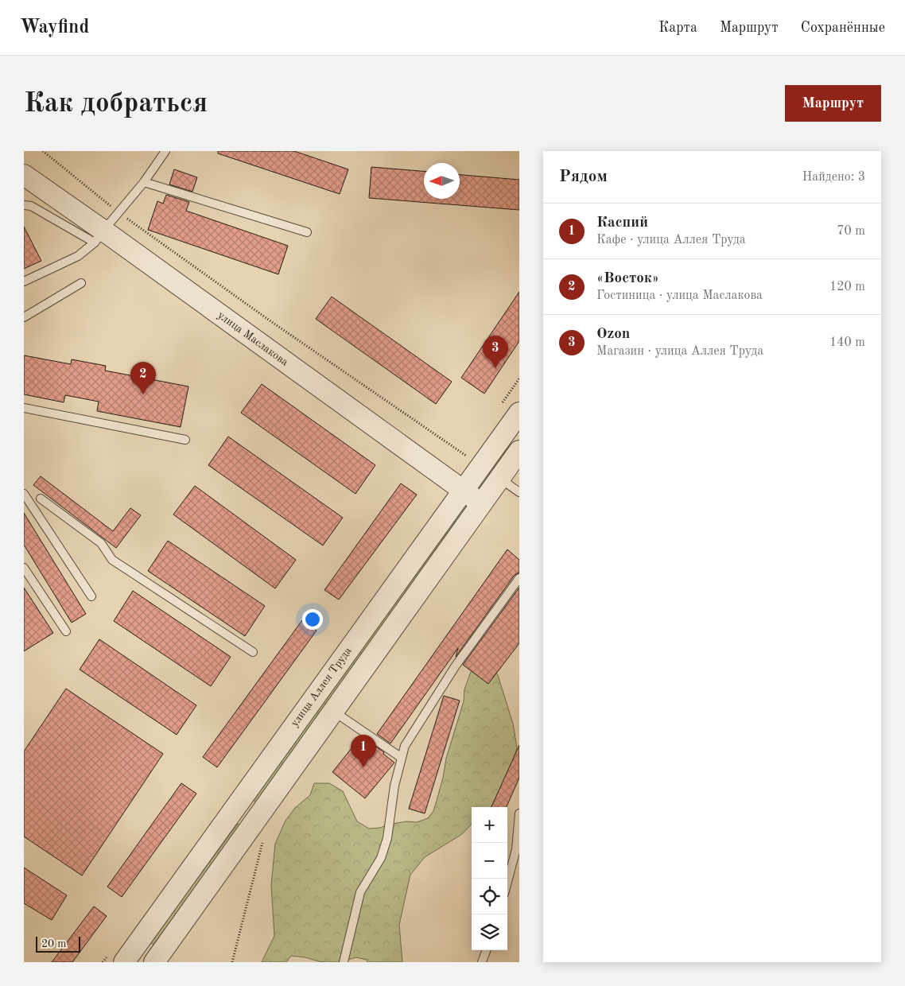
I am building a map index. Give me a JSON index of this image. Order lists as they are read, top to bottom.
{
  "streets": {
    "street": ["улица Маслакова", "улица Аллея Труда"]
  },
  "crossings": [
    ["улица Маслакова", "улица Аллея Труда"]
  ],
  "scale_bar": "20 m",
  "north": "left",
  "page": {
    "header": "Wayfind",
    "nav": ["Карта", "Маршрут", "Сохранённые"],
    "buttons": "Маршрут",
    "title": "Как добраться",
    "heading": ["Рядом", "Найдено: 3"],
    "list": [
      {
        "mark": "1",
        "name": "Каспий",
        "note": "Кафе · улица Аллея Труда",
        "value": "70 m"
      },
      {
        "mark": "2",
        "name": "«Восток»",
        "note": "Гостиница · улица Маслакова",
        "value": "120 m"
      },
      {
        "mark": "3",
        "name": "Ozon",
        "note": "Магазин · улица Аллея Труда",
        "value": "140 m"
      }
    ],
    "pins": ["3", "2", "1"],
    "map_buttons": ["+", "−"],
    "scale": "20 m"
  }
}
